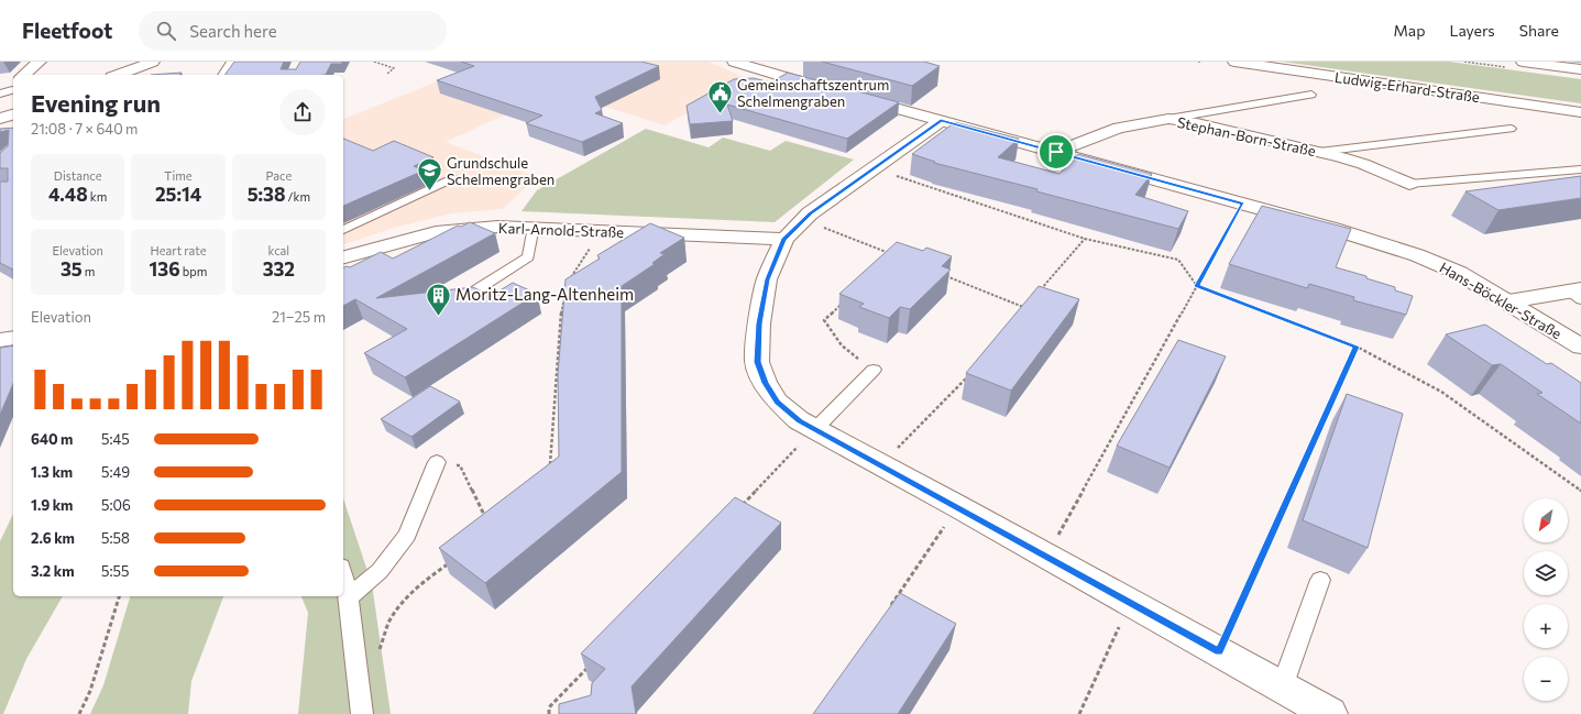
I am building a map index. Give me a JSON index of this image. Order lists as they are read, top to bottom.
{
  "streets": {
    "street": [
      "Ludwig-Erhard-Straße",
      "Stephan-Born-Straße",
      "Karl-Arnold-Straße",
      "Hans-Böckler-Straße"
    ]
  },
  "crossings": [
    ["Stephan-Born-Straße", "Hans-Böckler-Straße"]
  ],
  "places": {
    "public building": ["Gemeinschaftszentrum Schelmengraben"],
    "school or university": ["Grundschule Schelmengraben"],
    "building": ["Moritz-Lang-Altenheim"]
  },
  "north": "bottom left",
  "page": {
    "header": "Fleetfoot",
    "search": "Search here",
    "nav": ["Map", "Layers", "Share"],
    "heading": ["Evening run", "21:08 · 7 × 640 m"],
    "stats": [
      ["Distance", "4.48 km"],
      ["Time", "25:14"],
      ["Pace", "5:38 /km"],
      ["Elevation", "35 m"],
      ["Heart rate", "136 bpm"],
      ["kcal", "332"]
    ],
    "chart": ["Elevation", "21–25 m"],
    "list": [
      {
        "name": "640 m",
        "note": "5:45"
      },
      {
        "name": "1.3 km",
        "note": "5:49"
      },
      {
        "name": "1.9 km",
        "note": "5:06"
      },
      {
        "name": "2.6 km",
        "note": "5:58"
      },
      {
        "name": "3.2 km",
        "note": "5:55"
      }
    ],
    "map_buttons": ["+", "−"]
  }
}
